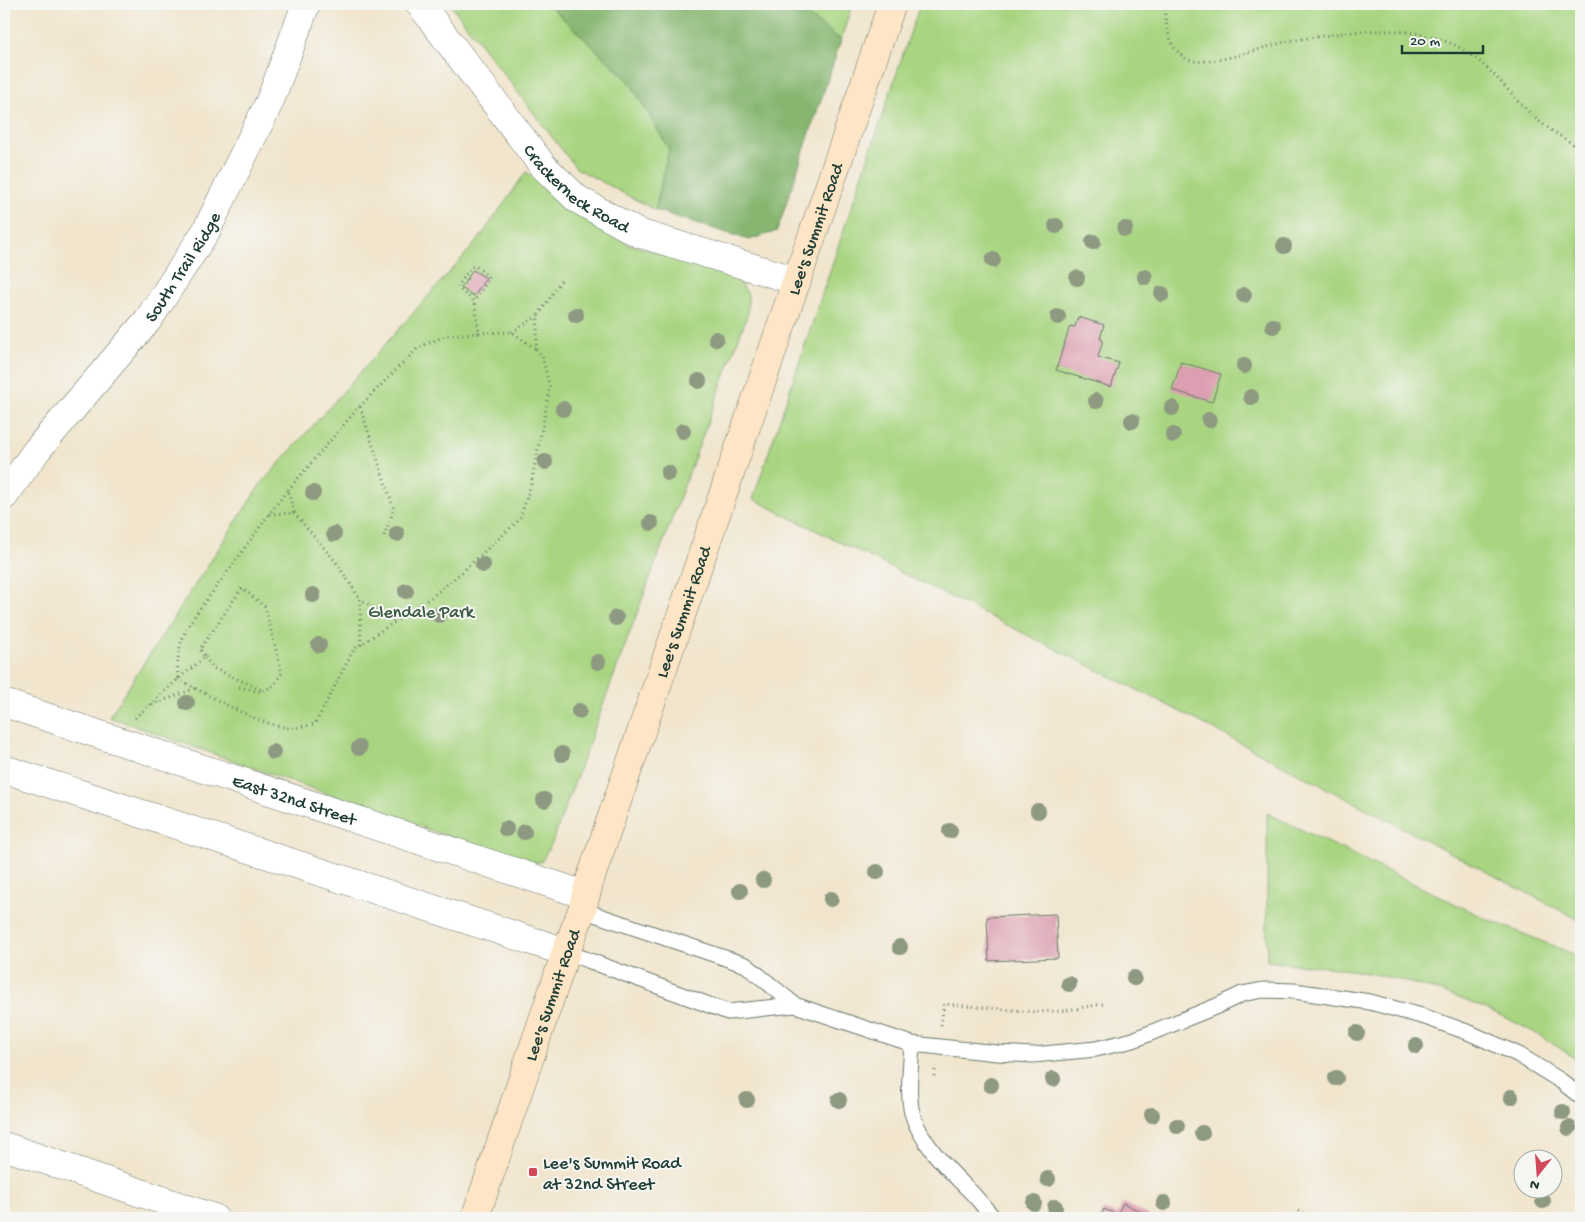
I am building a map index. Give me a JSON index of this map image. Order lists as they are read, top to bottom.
{
  "streets": {
    "main road": ["Lee's Summit Road"],
    "street": ["Crackerneck Road", "South Trail Ridge", "East 32nd Street"]
  },
  "crossings": [
    ["Crackerneck Road", "Lee's Summit Road"],
    ["Lee's Summit Road", "East 32nd Street"]
  ],
  "parks": ["Glendale Park"],
  "places": {
    "transit": ["Lee's Summit Road at 32nd Street"]
  },
  "scale_bar": "20 m",
  "north": "bottom"
}
